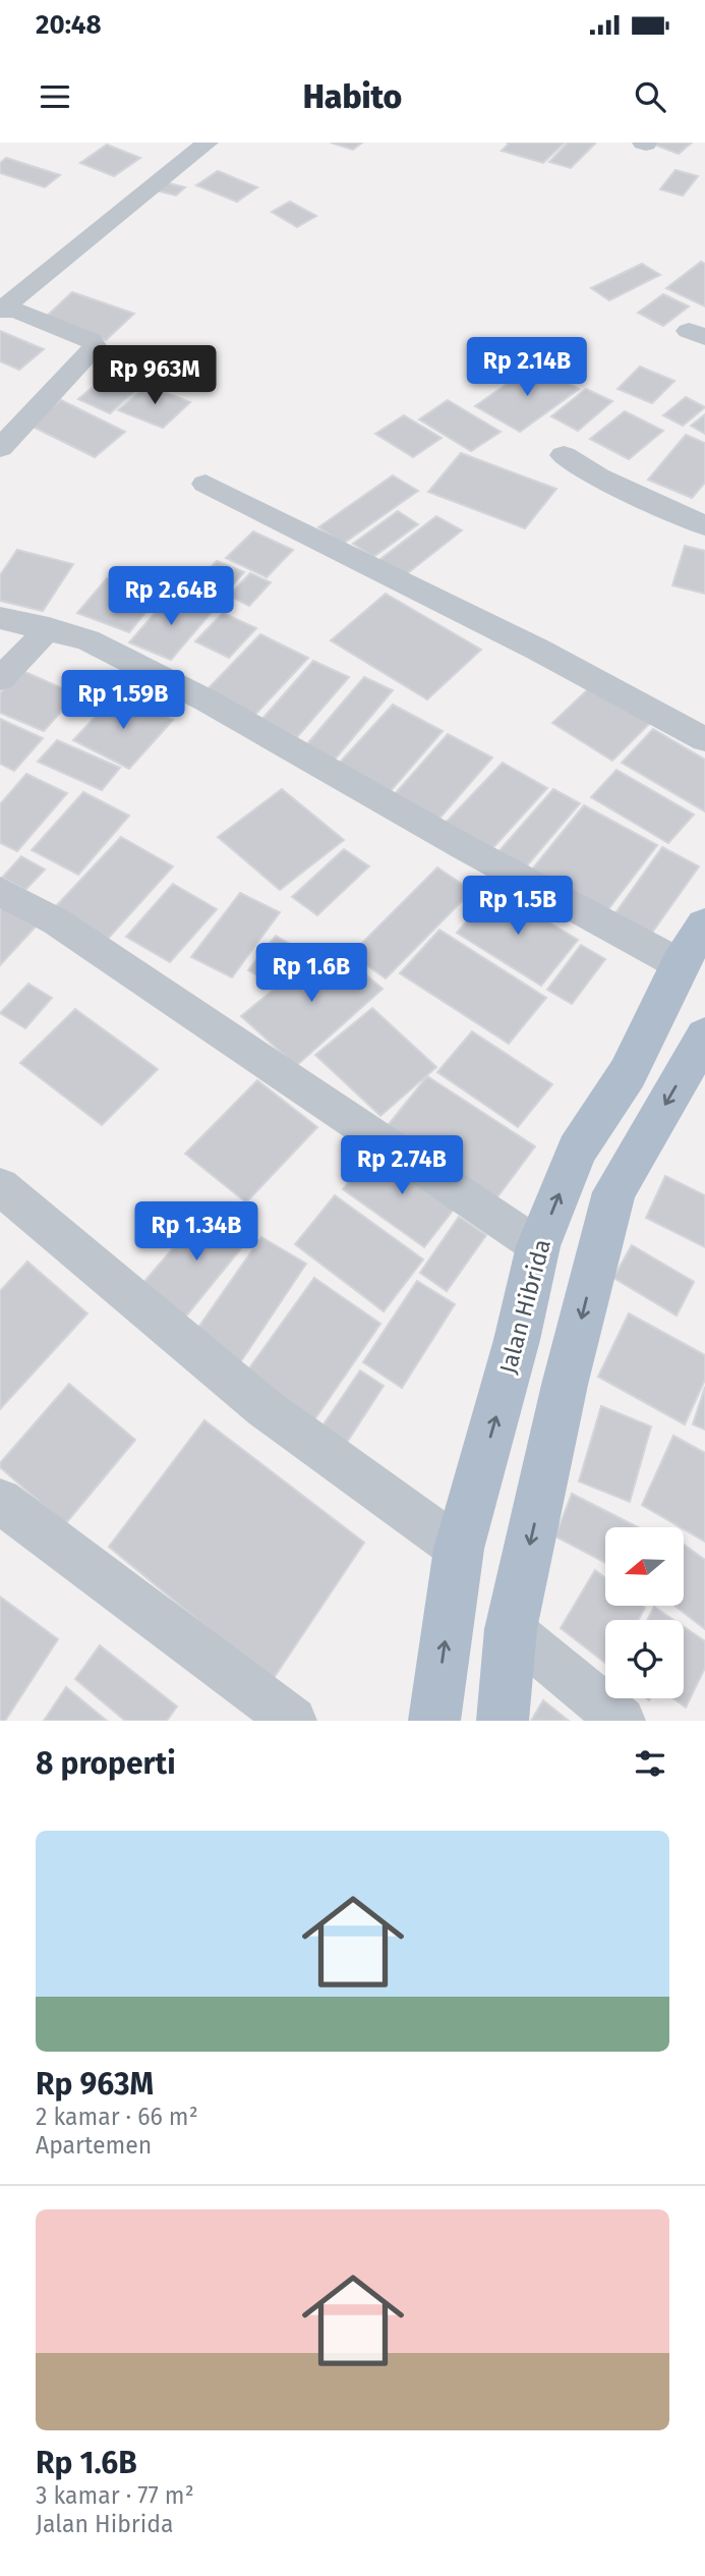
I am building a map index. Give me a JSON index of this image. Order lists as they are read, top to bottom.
{
  "streets": {
    "main road": ["Jalan Hibrida"]
  },
  "north": "left",
  "page": {
    "status": "20:48",
    "header": "Habito",
    "price": [
      "Rp 2.14B",
      "Rp 963M",
      "Rp 2.64B",
      "Rp 1.59B",
      "Rp 1.5B",
      "Rp 1.6B",
      "Rp 2.74B",
      "Rp 1.34B"
    ],
    "heading": "8 properti",
    "list": [
      {
        "name": "Rp 963M",
        "note": "2 kamar · 66 m² · Apartemen"
      },
      {
        "name": "Rp 1.6B",
        "note": "3 kamar · 77 m² · Jalan Hibrida"
      }
    ]
  }
}
